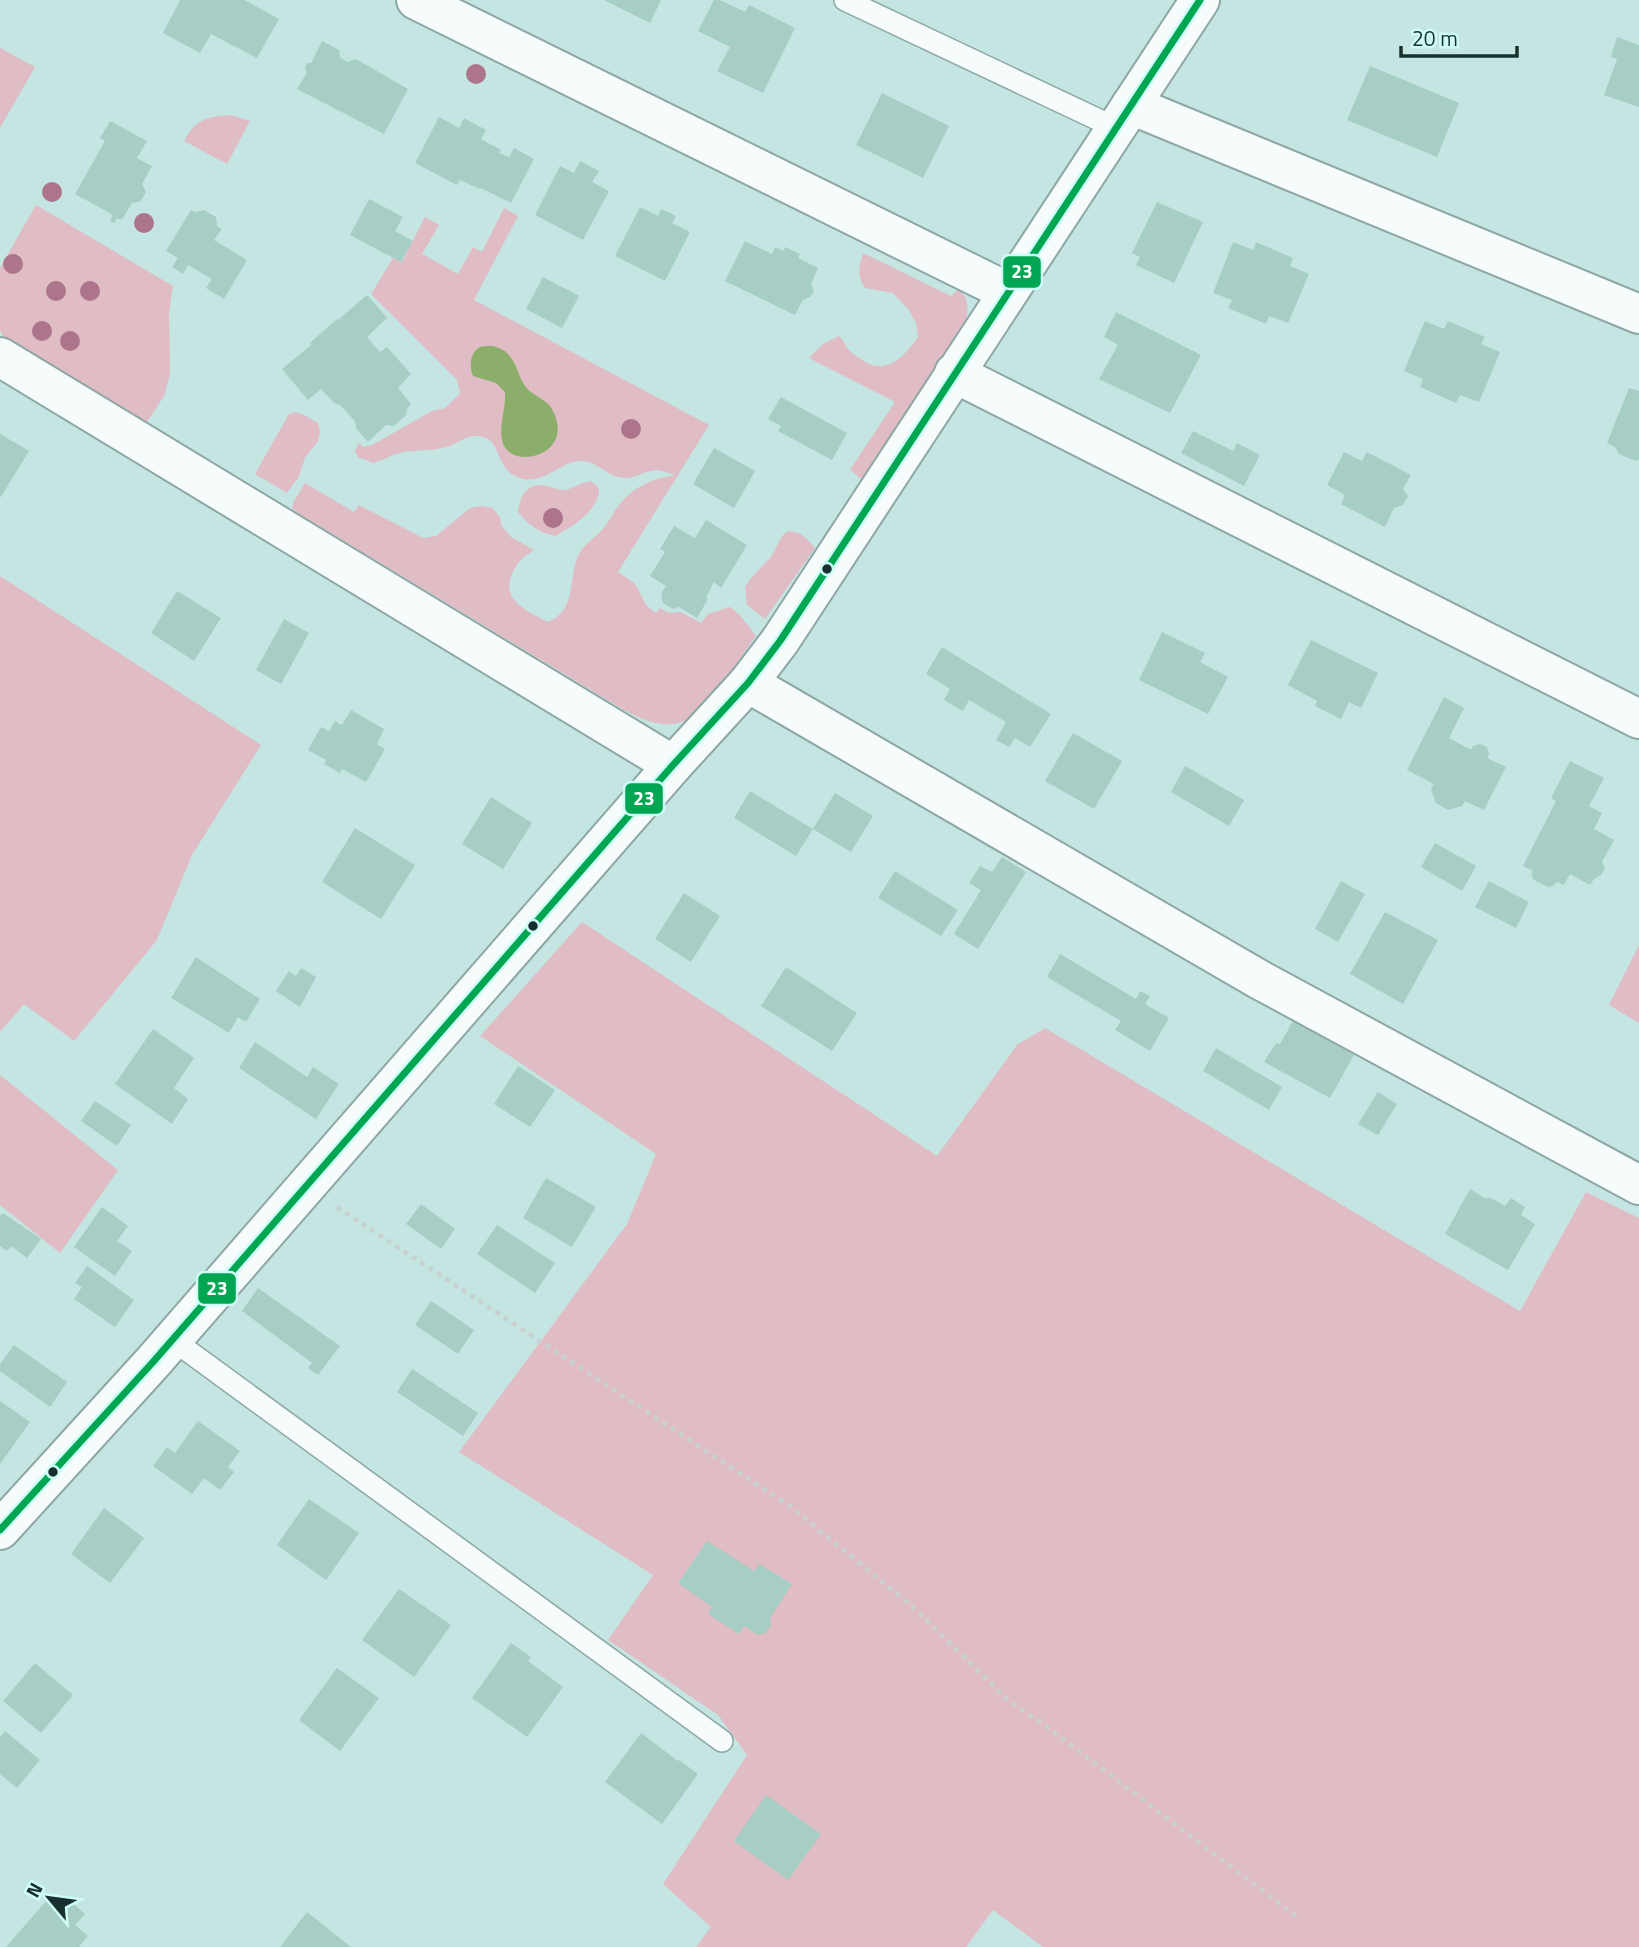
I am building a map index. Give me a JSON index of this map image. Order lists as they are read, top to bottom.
{
  "lines": ["transit line 23"],
  "scale_bar": "20 m",
  "north": "top left"
}
